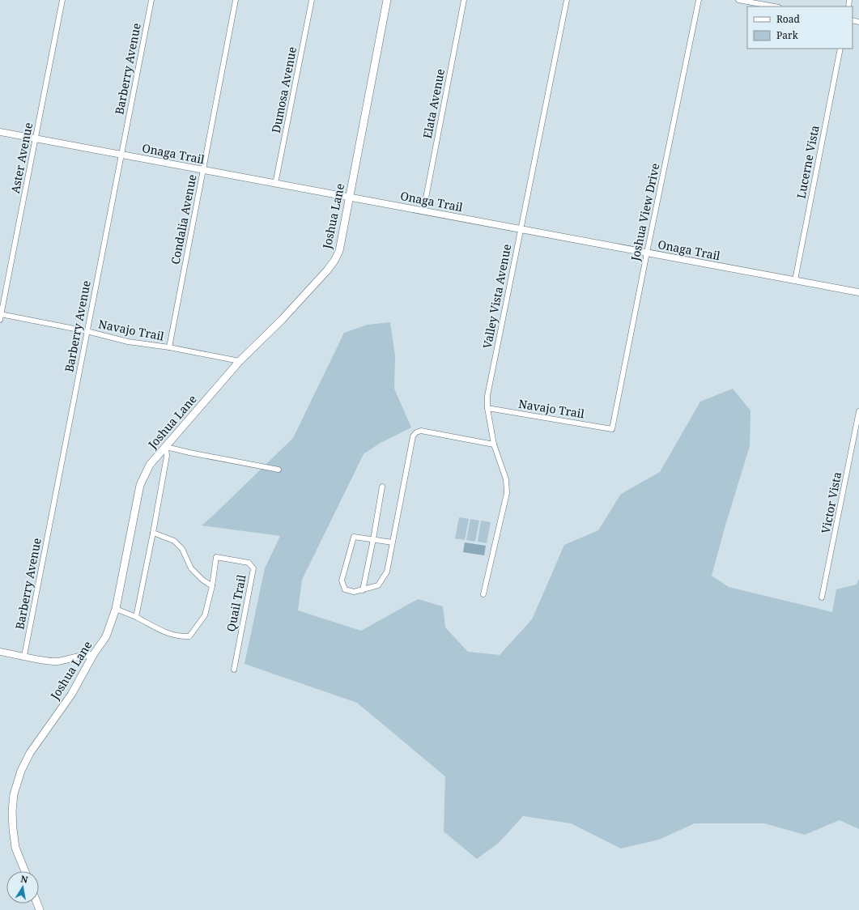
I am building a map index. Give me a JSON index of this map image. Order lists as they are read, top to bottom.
{
  "streets": {
    "main road": ["Joshua Lane"],
    "street": [
      "Barberry Avenue",
      "Dumosa Avenue",
      "Elata Avenue",
      "Onaga Trail",
      "Aster Avenue",
      "Lucerne Vista",
      "Joshua View Drive",
      "Condalia Avenue",
      "Valley Vista Avenue",
      "Navajo Trail",
      "Victor Vista",
      "Quail Trail"
    ]
  },
  "crossings": [
    ["Barberry Avenue", "Onaga Trail"],
    ["Barberry Avenue", "Navajo Trail"],
    ["Dumosa Avenue", "Onaga Trail"],
    ["Elata Avenue", "Onaga Trail"],
    ["Onaga Trail", "Aster Avenue"],
    ["Onaga Trail", "Lucerne Vista"],
    ["Onaga Trail", "Joshua View Drive"],
    ["Onaga Trail", "Joshua Lane"],
    ["Onaga Trail", "Condalia Avenue"],
    ["Onaga Trail", "Valley Vista Avenue"],
    ["Aster Avenue", "Navajo Trail"],
    ["Joshua View Drive", "Navajo Trail"],
    ["Joshua Lane", "Navajo Trail"],
    ["Condalia Avenue", "Navajo Trail"],
    ["Valley Vista Avenue", "Navajo Trail"]
  ],
  "legend": ["Road", "Park"],
  "north": "top"
}
